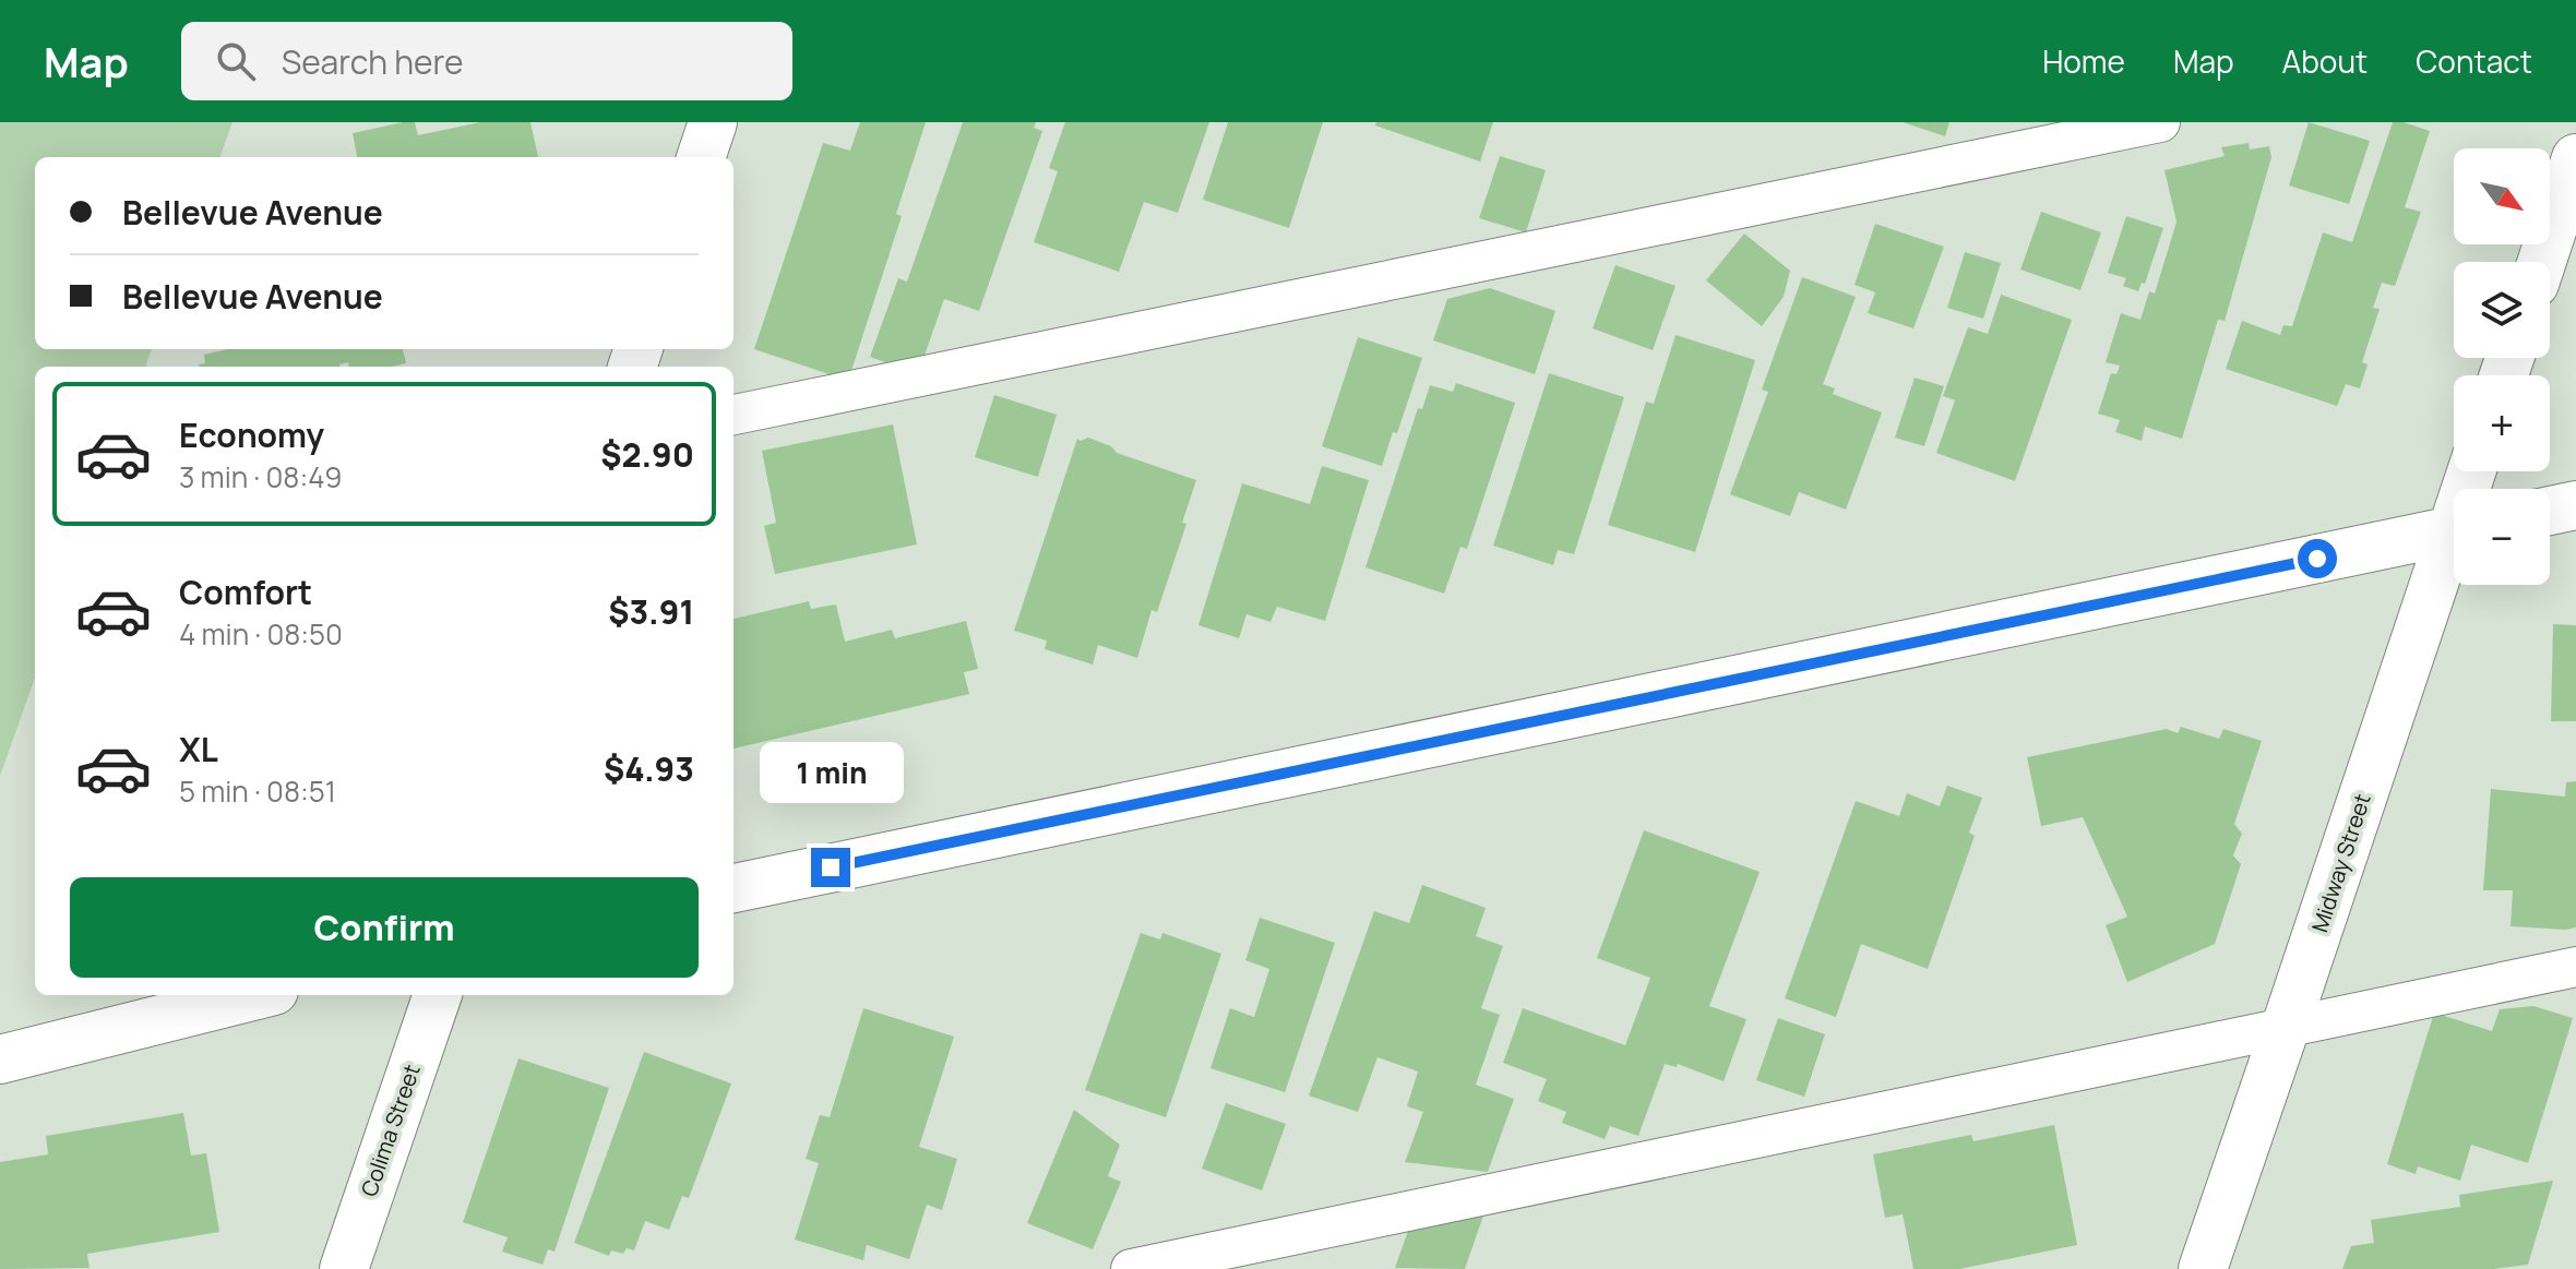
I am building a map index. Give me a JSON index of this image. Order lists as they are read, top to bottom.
{
  "streets": {
    "street": ["Midway Street", "Colima Street"]
  },
  "north": "bottom right",
  "page": {
    "header": "Map",
    "search": "Search here",
    "nav": [
      "Home",
      "Map",
      "About",
      "Contact"
    ],
    "map_buttons": ["+", "−"],
    "banner": ["Bellevue Avenue", "Bellevue Avenue"],
    "list": [
      {
        "name": "Economy",
        "note": "3 min · 08:49",
        "value": "$2.90"
      },
      {
        "name": "Comfort",
        "note": "4 min · 08:50",
        "value": "$3.91"
      },
      {
        "name": "XL",
        "note": "5 min · 08:51",
        "value": "$4.93"
      }
    ],
    "bubble": "1 min",
    "buttons": "Confirm"
  }
}
